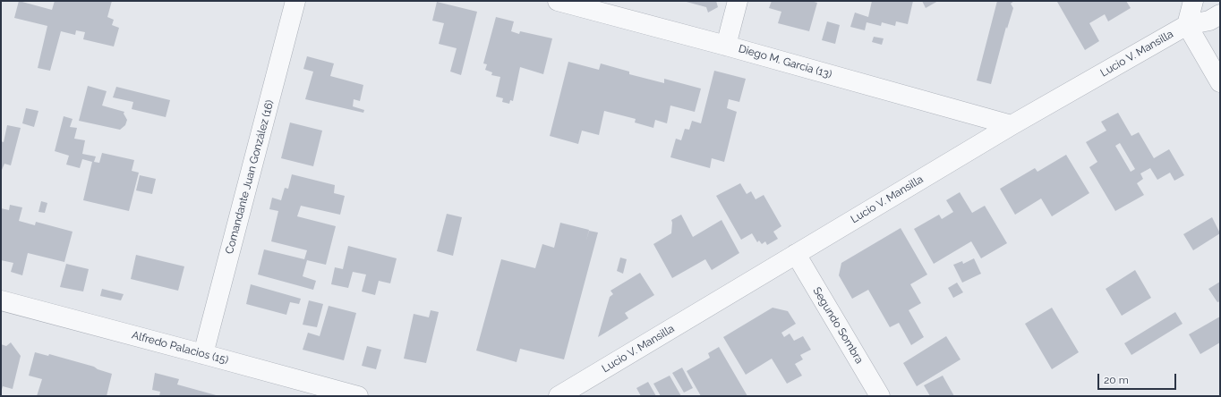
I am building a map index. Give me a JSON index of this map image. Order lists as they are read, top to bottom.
{
  "streets": {
    "street": [
      "Lucio V. Mansilla",
      "Diego M. García (13)",
      "Comandante Juan González (16)",
      "Segundo Sombra",
      "Alfredo Palacios (15)"
    ]
  },
  "crossings": [
    ["Lucio V. Mansilla", "Diego M. García (13)"],
    ["Lucio V. Mansilla", "Segundo Sombra"],
    ["Comandante Juan González (16)", "Alfredo Palacios (15)"]
  ],
  "scale_bar": "20 m"
}
